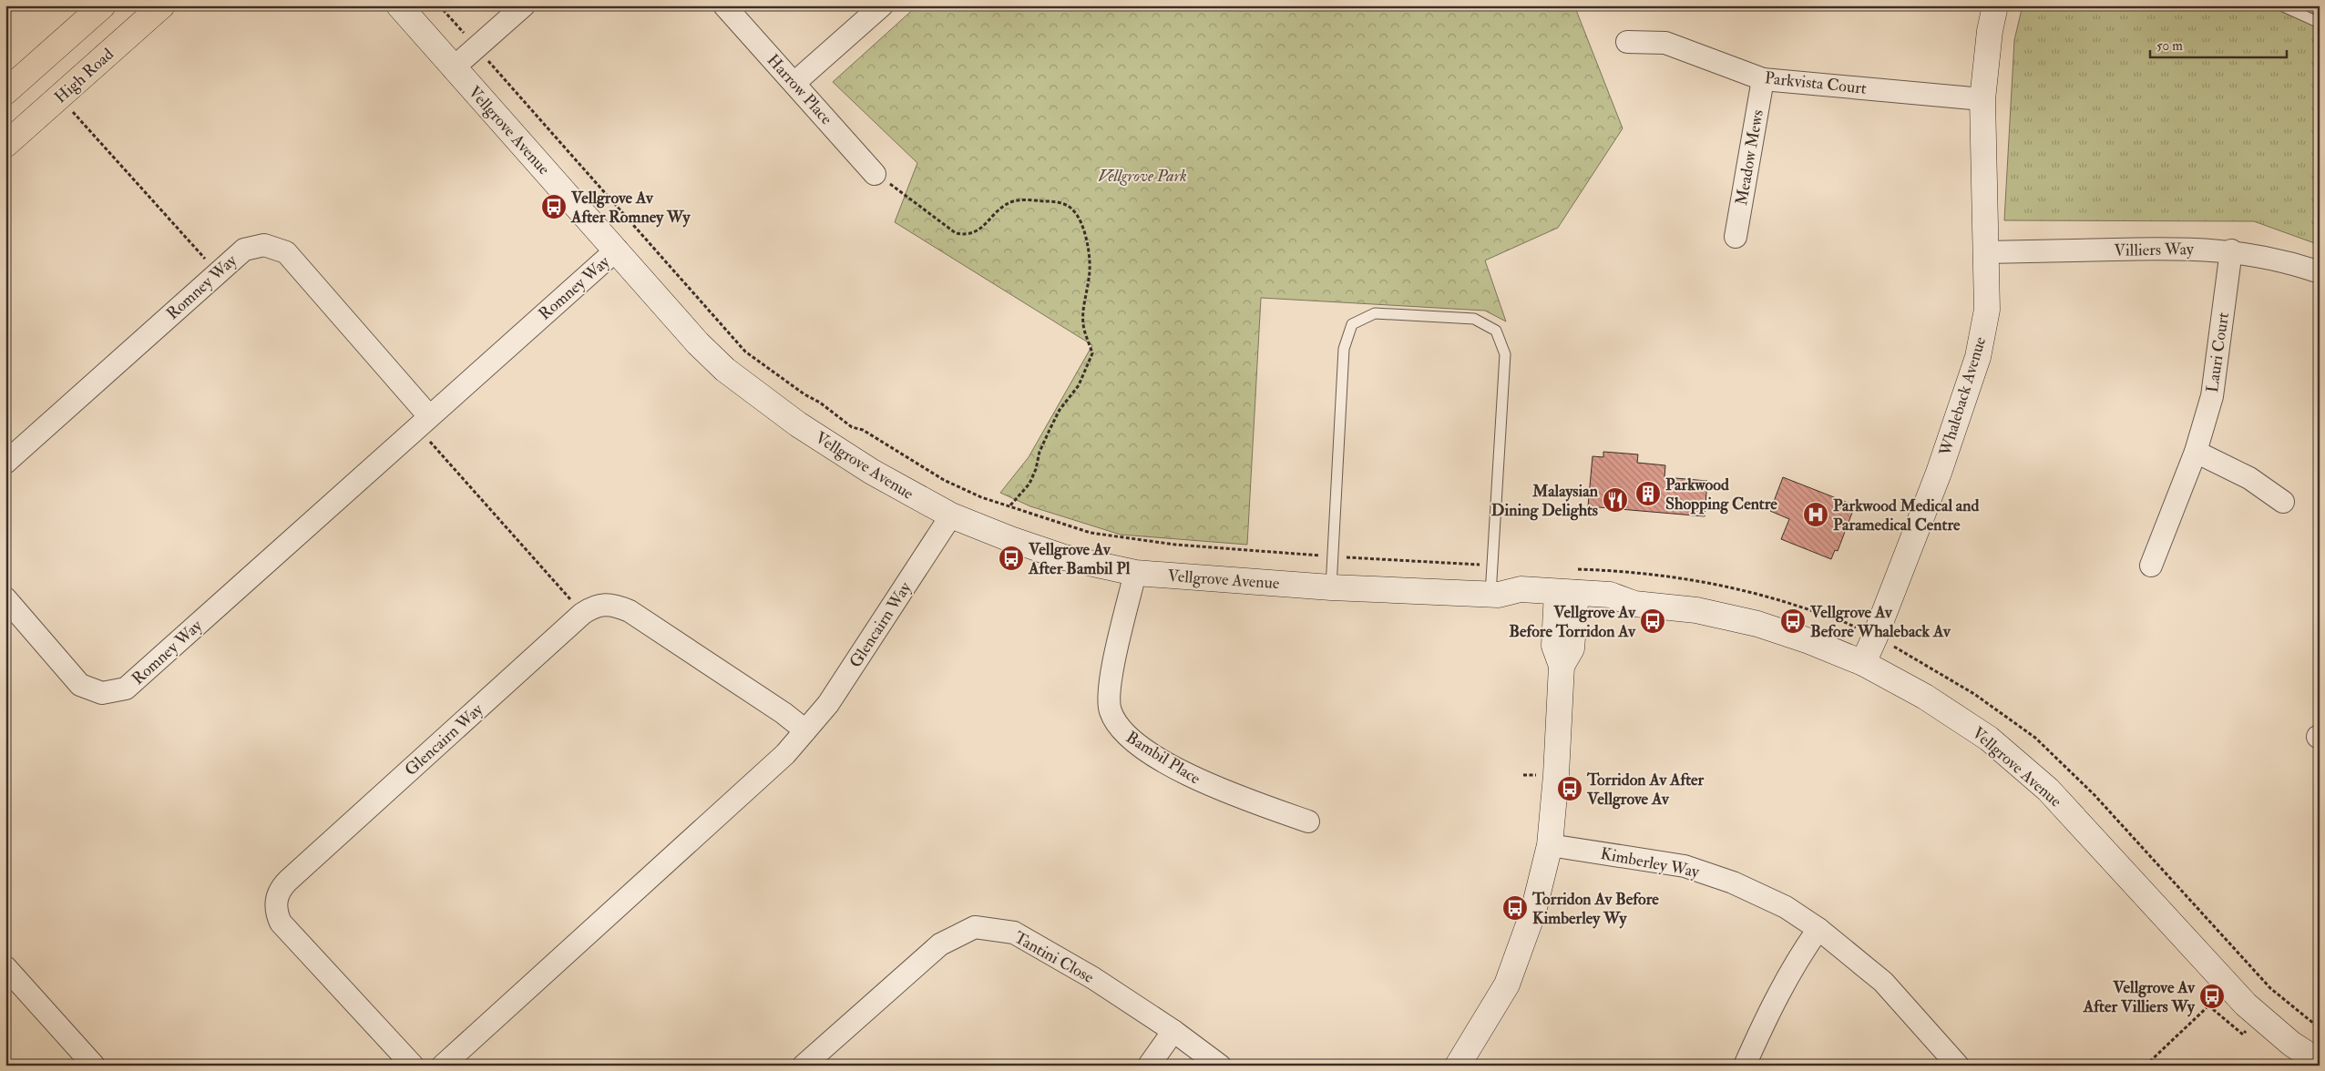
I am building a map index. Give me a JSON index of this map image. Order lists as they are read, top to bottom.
{
  "streets": {
    "main road": ["High Road"],
    "street": [
      "Parkvista Court",
      "Harrow Place",
      "Vellgrove Avenue",
      "Meadow Mews",
      "Villiers Way",
      "Romney Way",
      "Lauri Court",
      "Whaleback Avenue",
      "Glencairn Way",
      "Bambil Place",
      "Kimberley Way",
      "Tantini Close"
    ]
  },
  "crossings": [
    ["Parkvista Court", "Meadow Mews"],
    ["Parkvista Court", "Whaleback Avenue"],
    ["Vellgrove Avenue", "Romney Way"],
    ["Vellgrove Avenue", "Whaleback Avenue"],
    ["Vellgrove Avenue", "Glencairn Way"],
    ["Vellgrove Avenue", "Bambil Place"],
    ["Villiers Way", "Lauri Court"],
    ["Villiers Way", "Whaleback Avenue"]
  ],
  "parks": ["Vellgrove Park"],
  "places": {
    "bus stop": [
      "Vellgrove Av After Romney Wy",
      "Vellgrove Av After Bambil Pl",
      "Vellgrove Av Before Torridon Av",
      "Vellgrove Av Before Whaleback Av",
      "Torridon Av After Vellgrove Av",
      "Torridon Av Before Kimberley Wy",
      "Vellgrove Av After Villiers Wy"
    ],
    "building": ["Parkwood Shopping Centre"],
    "restaurant": ["Malaysian Dining Delights"],
    "hospital": ["Parkwood Medical and Paramedical Centre"]
  },
  "scale_bar": "50 m"
}
